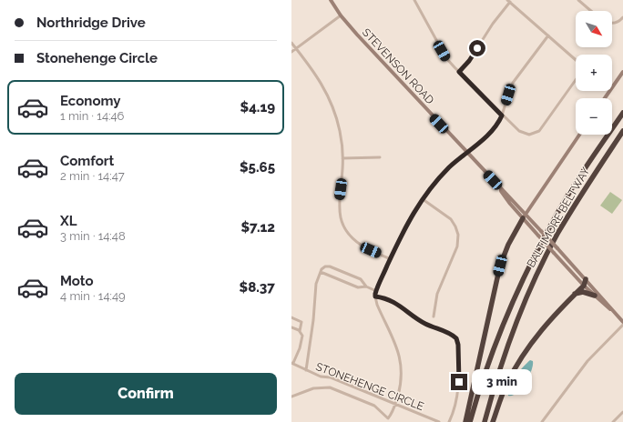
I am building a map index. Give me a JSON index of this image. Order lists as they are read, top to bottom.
{
  "streets": {
    "highway": ["BALTIMORE BELTWAY"],
    "main road": ["STEVENSON ROAD"],
    "street": ["STONEHENGE CIRCLE"]
  },
  "north": "bottom right",
  "page": {
    "banner": ["Northridge Drive", "Stonehenge Circle"],
    "map_buttons": ["+", "−"],
    "list": [
      {
        "name": "Economy",
        "note": "1 min · 14:46",
        "value": "$4.19"
      },
      {
        "name": "Comfort",
        "note": "2 min · 14:47",
        "value": "$5.65"
      },
      {
        "name": "XL",
        "note": "3 min · 14:48",
        "value": "$7.12"
      },
      {
        "name": "Moto",
        "note": "4 min · 14:49",
        "value": "$8.37"
      }
    ],
    "buttons": "Confirm",
    "bubble": "3 min"
  }
}
